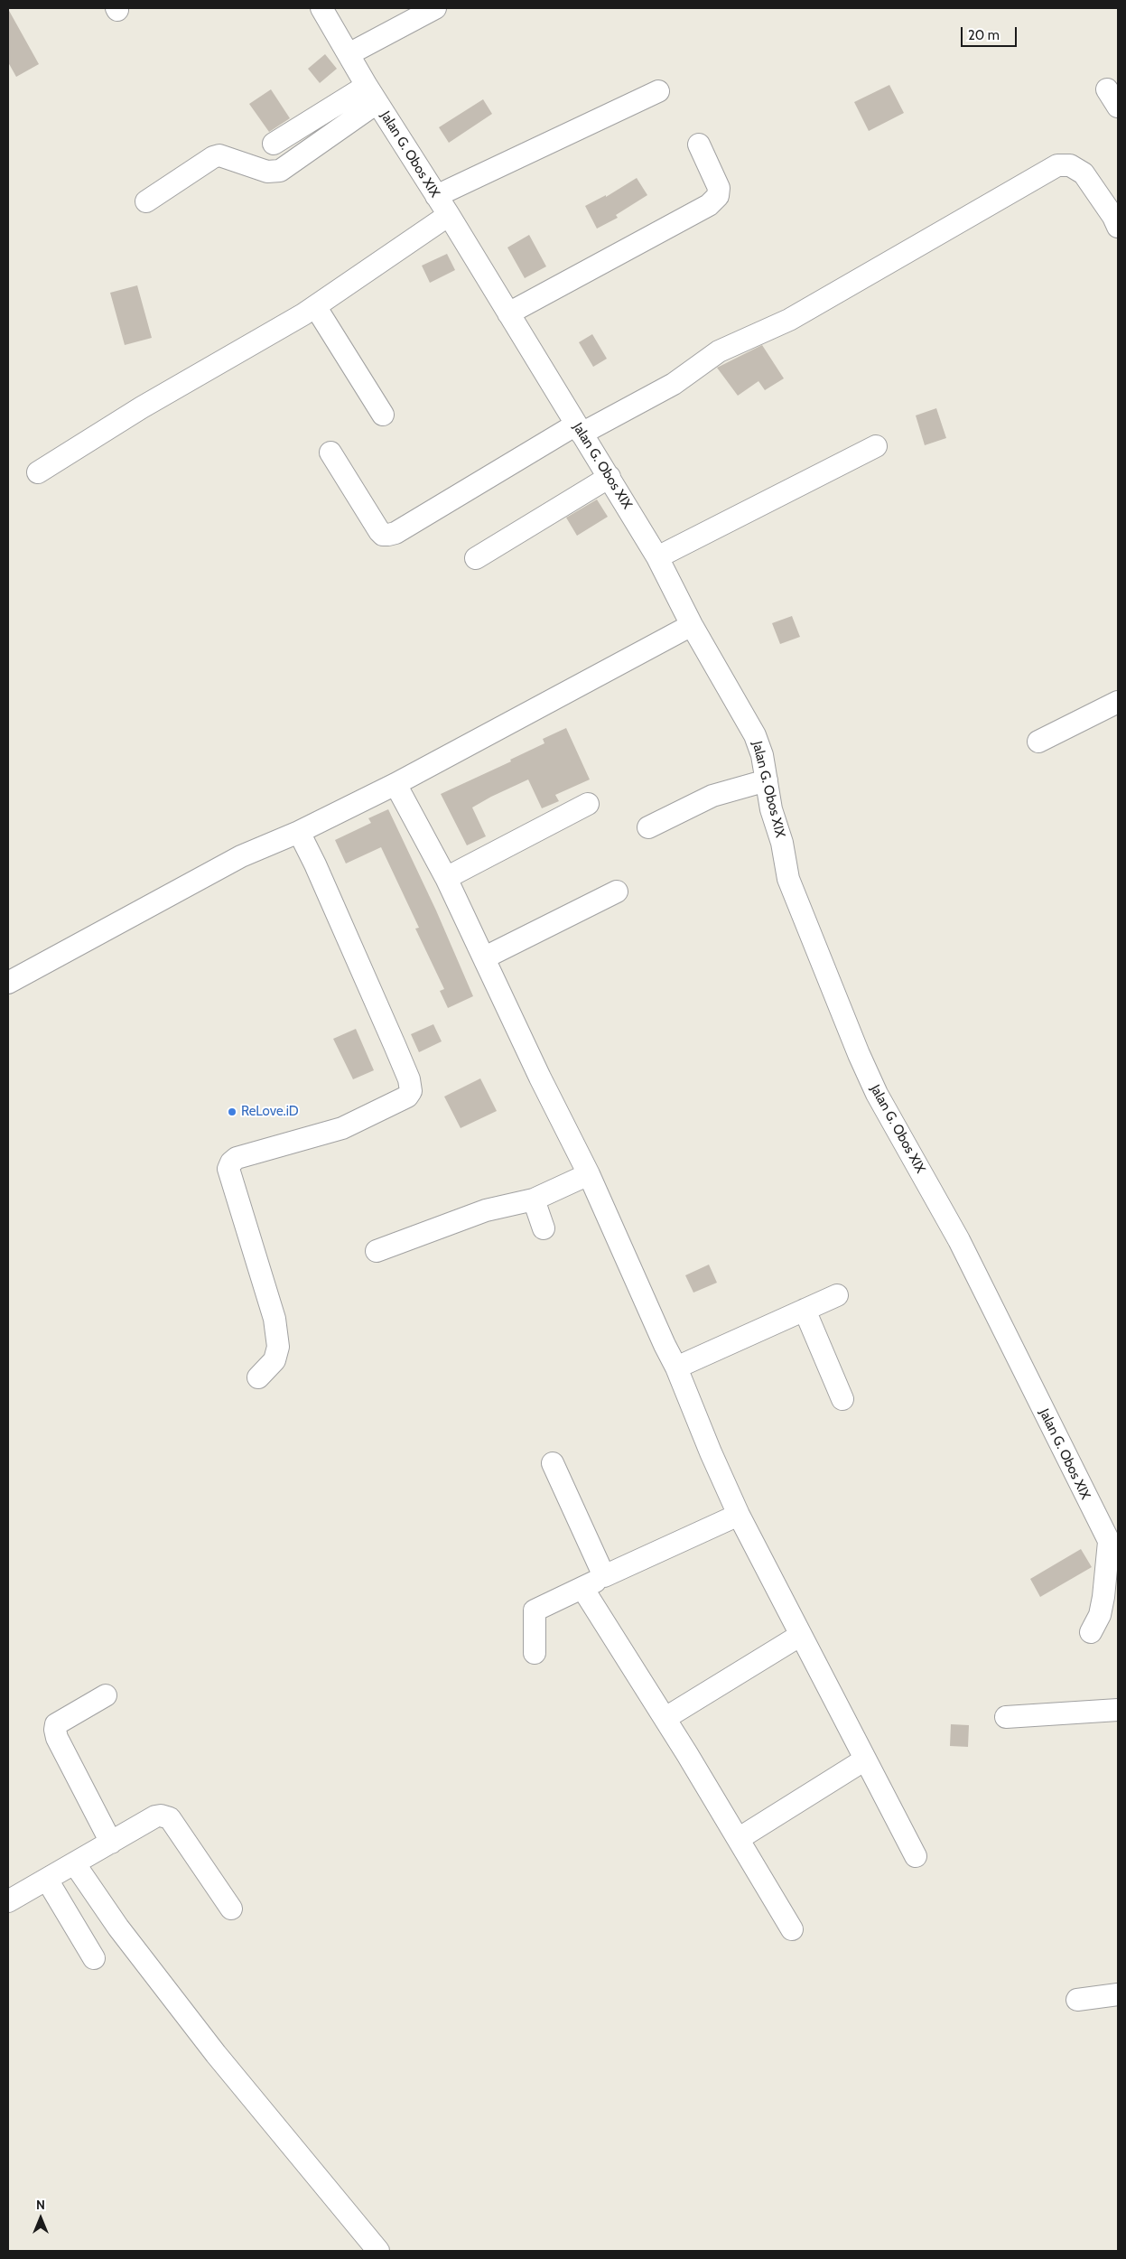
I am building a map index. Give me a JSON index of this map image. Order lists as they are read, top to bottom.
{
  "streets": {
    "street": ["Jalan G. Obos XIX"]
  },
  "places": ["ReLove.iD"],
  "scale_bar": "20 m",
  "north": "top"
}
